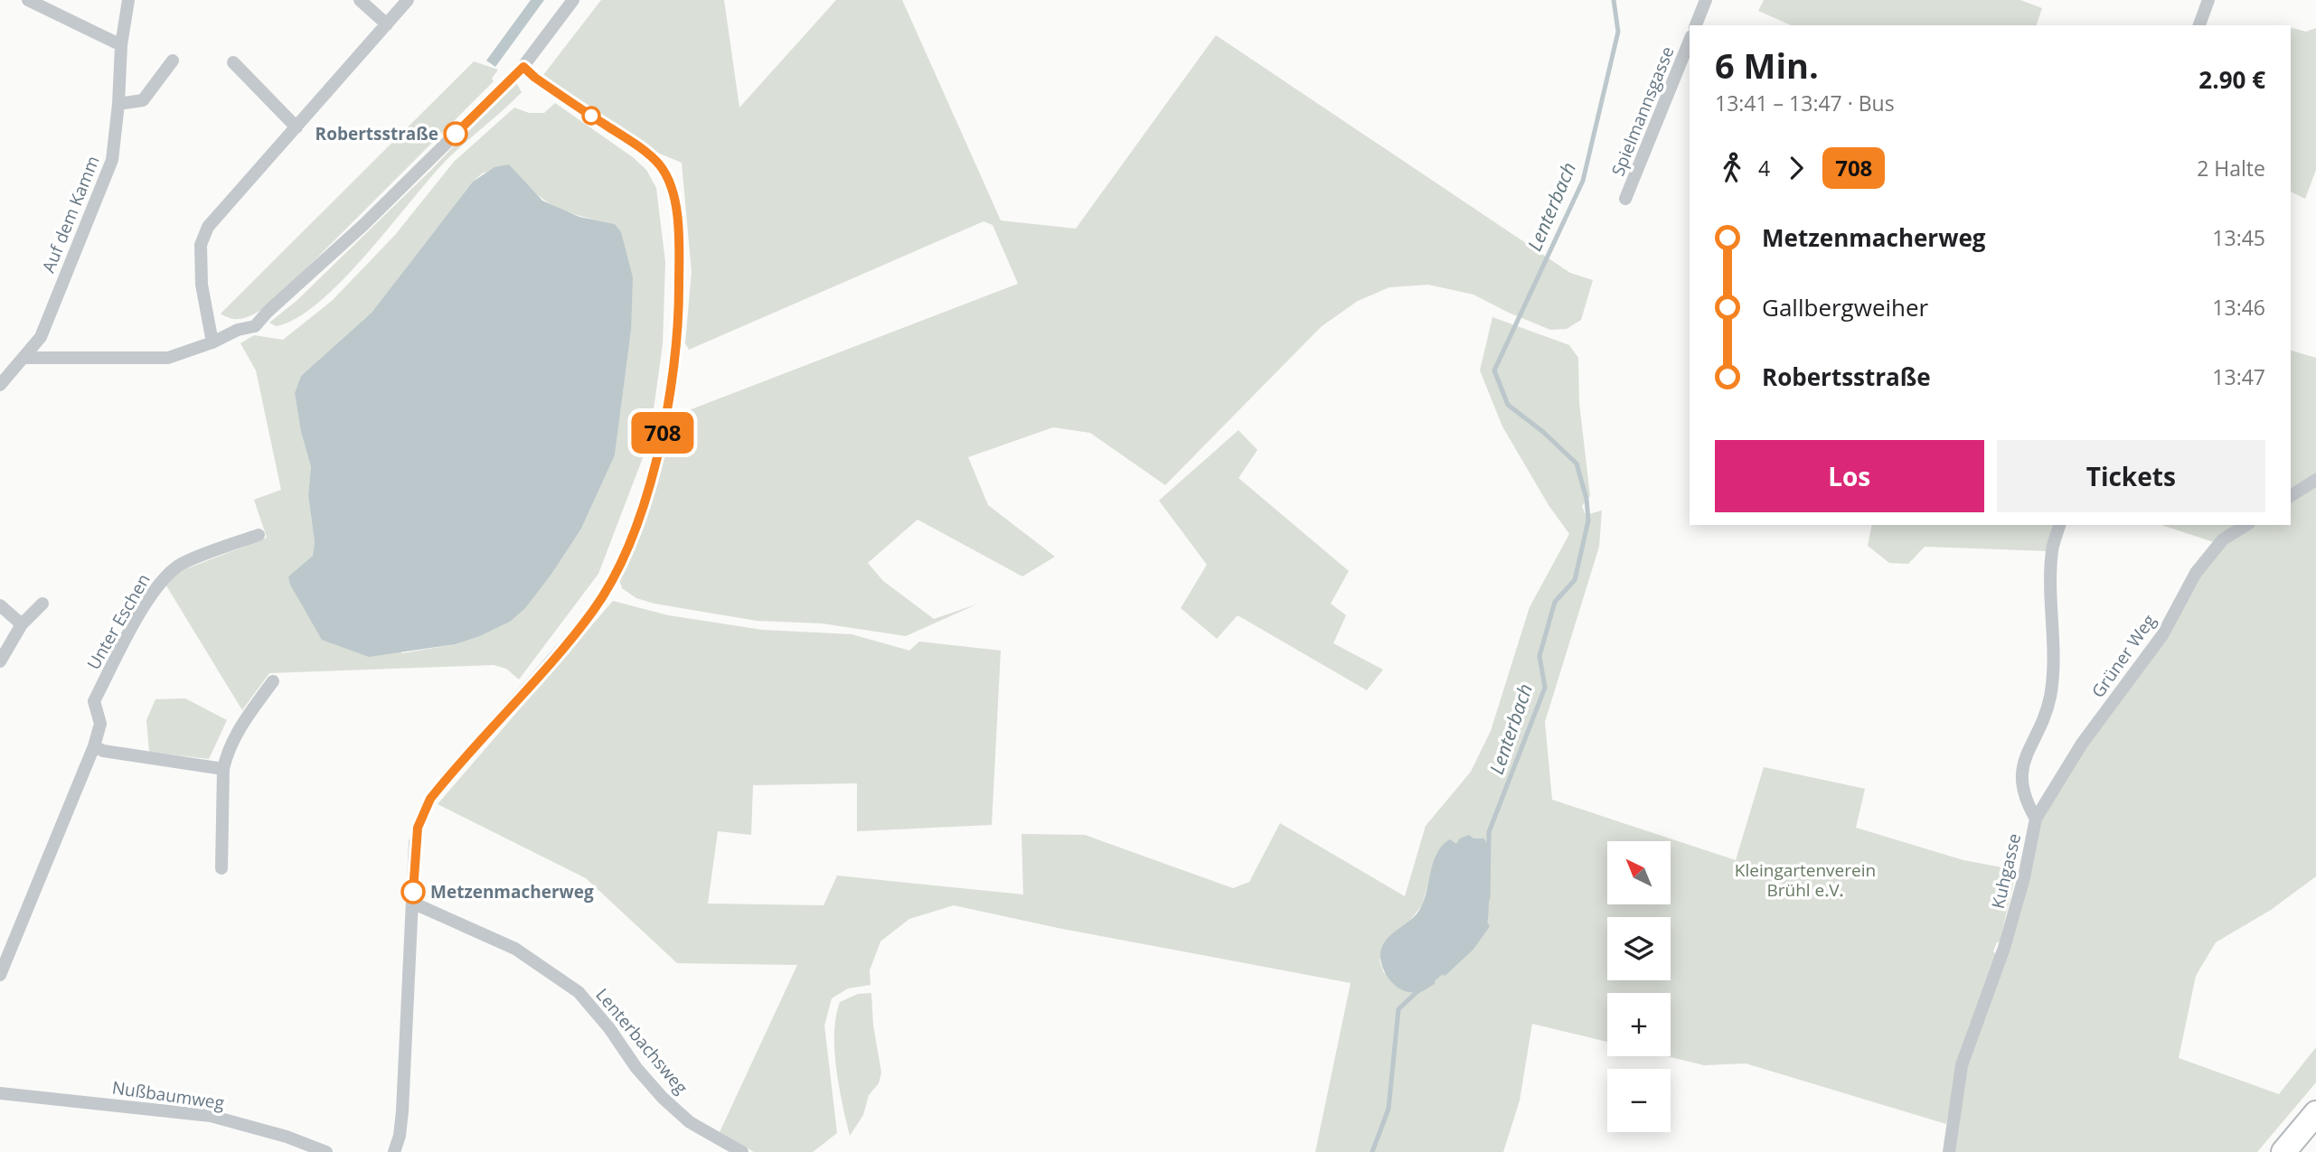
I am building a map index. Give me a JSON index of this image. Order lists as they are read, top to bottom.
{
  "streets": {
    "street": [
      "Spielmannsgasse",
      "Auf dem Kamm",
      "Unter Eschen",
      "Grüner Weg",
      "Kuhgasse",
      "Lenterbachsweg",
      "Nußbaumweg"
    ]
  },
  "crossings": [
    ["Grüner Weg", "Kuhgasse"]
  ],
  "water": ["Lenterbach"],
  "parks": ["Kleingartenverein Brühl e.V."],
  "places": ["Robertsstraße", "Metzenmacherweg"],
  "lines": ["bus line 708"],
  "north": "top left",
  "page": {
    "on_map": "708",
    "heading": ["6 Min.", "13:41 – 13:47 · Bus", "2.90 €"],
    "legs": ["4", "708", "2 Halte"],
    "list": [
      {
        "name": "Metzenmacherweg",
        "value": "13:45"
      },
      {
        "name": "Gallbergweiher",
        "value": "13:46"
      },
      {
        "name": "Robertsstraße",
        "value": "13:47"
      }
    ],
    "buttons": ["Los", "Tickets"],
    "map_buttons": ["+", "−"]
  }
}
